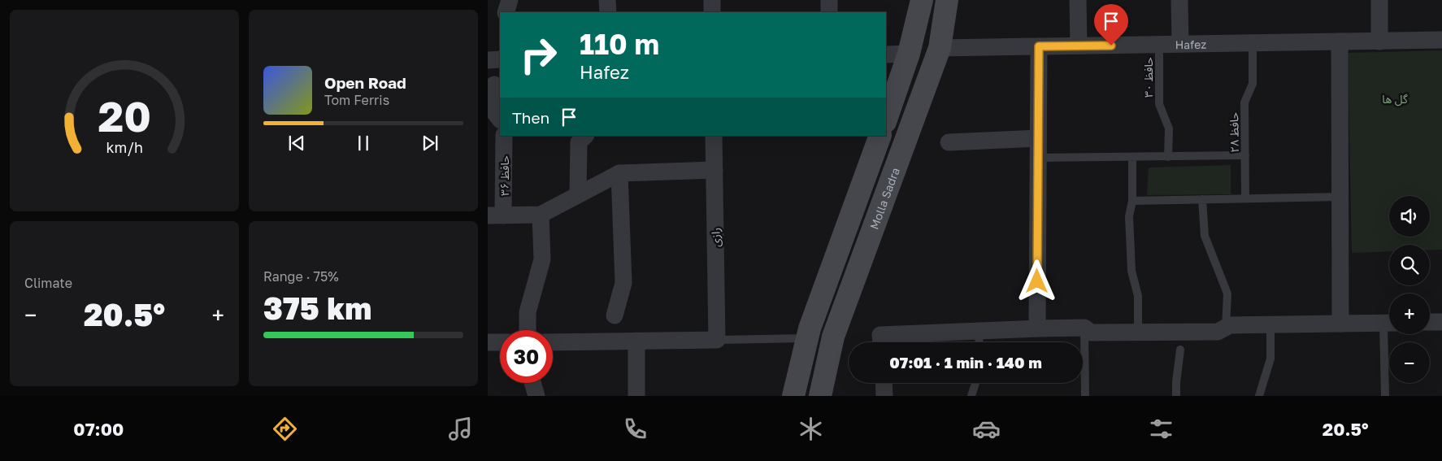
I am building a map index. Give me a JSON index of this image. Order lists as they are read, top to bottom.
{
  "streets": {
    "main road": ["Molla Sadra"],
    "street": ["Hafez", "حافظ ۳۶", "رازی"],
    "lane": ["حافظ ۳۰", "حافظ ۲۸"]
  },
  "crossings": [
    ["Hafez", "حافظ ۳۰"],
    ["Hafez", "حافظ ۲۸"],
    ["Hafez", "Molla Sadra"]
  ],
  "parks": ["گل ها"],
  "page": {
    "turn": ["110 m", "Hafez"],
    "song": ["Open Road", "Tom Ferris"],
    "then": "Then",
    "map_buttons": ["+", "−"],
    "tile": [
      "Climate",
      ["Range · 75%", "375 km"]
    ],
    "heat": ["−", "20.5°", "+"],
    "limit": "30",
    "trip": "07:01 · 1 min · 140 m",
    "tabs": ["07:00", "20.5°"],
    "gauge": ["20", "km/h"]
  }
}
